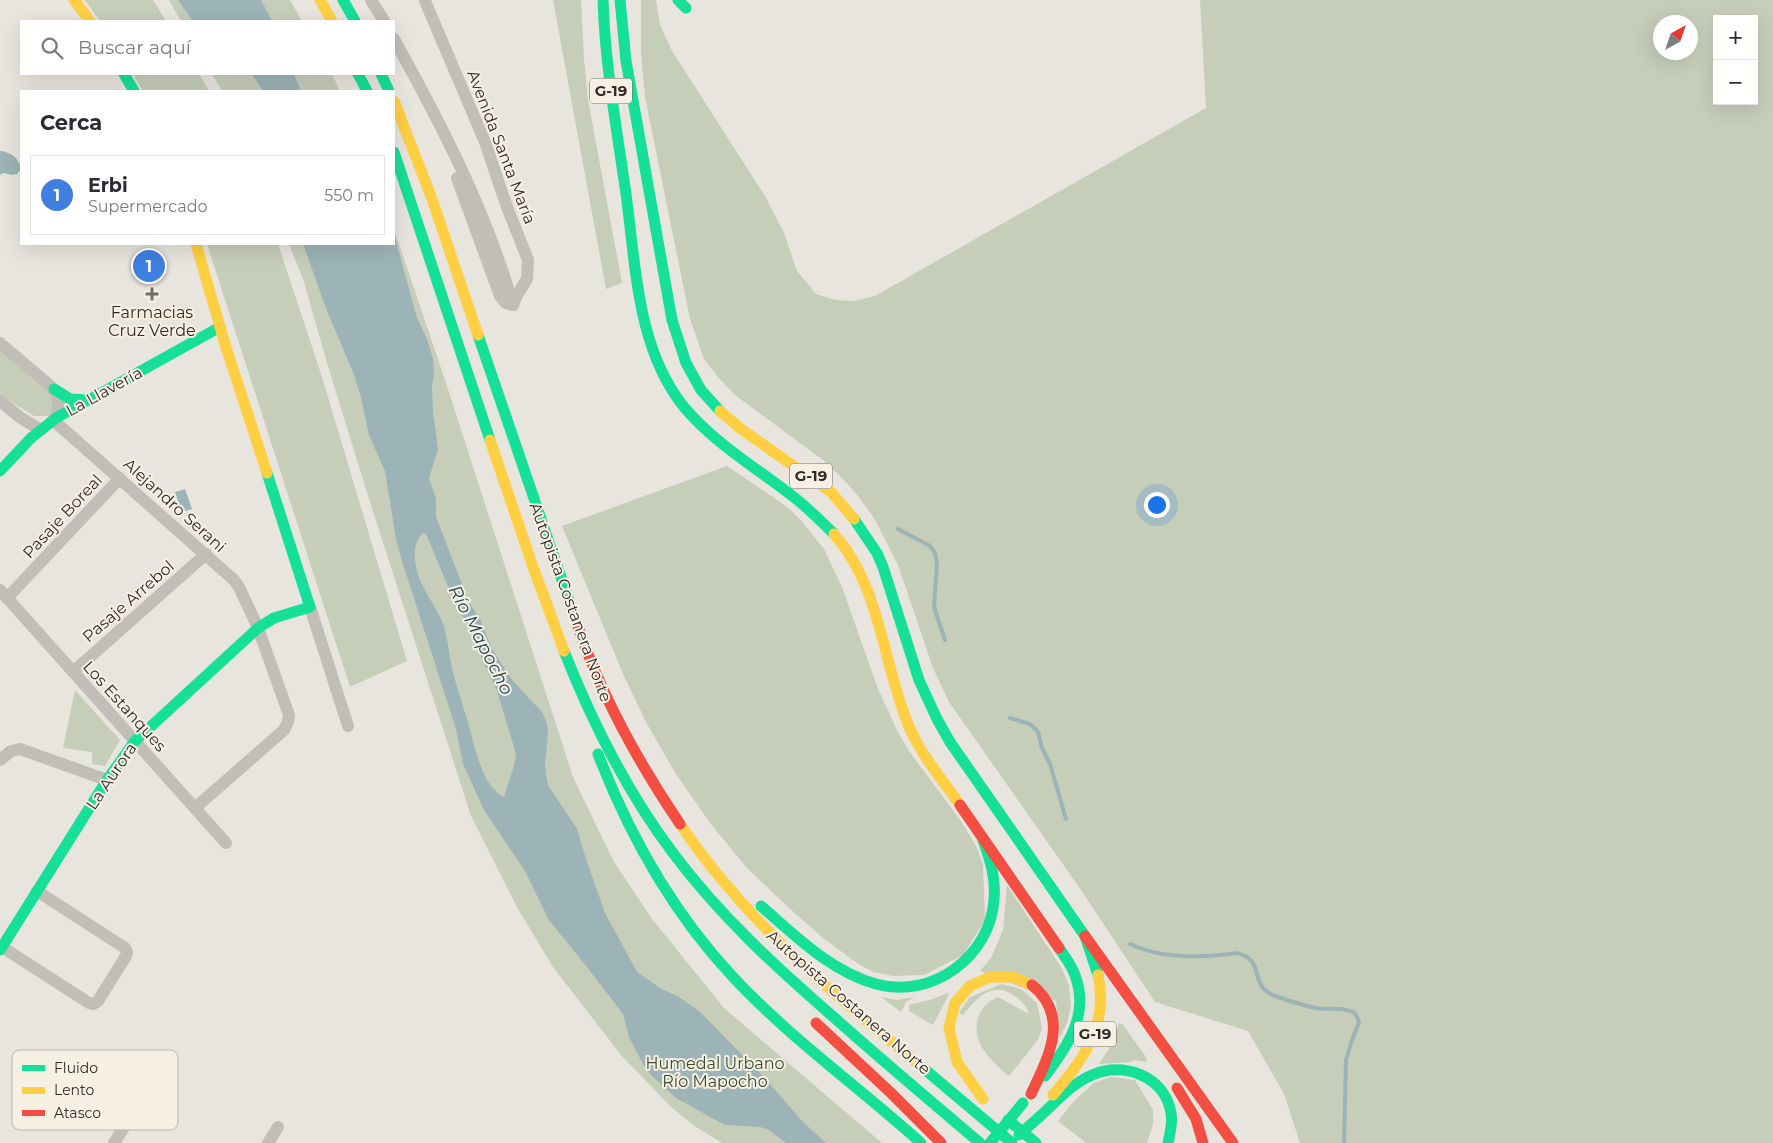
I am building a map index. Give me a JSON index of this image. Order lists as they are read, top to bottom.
{
  "streets": {
    "main road": [
      "G-19",
      "La Llavería",
      "Autopista Costanera Norte",
      "La Aurora"
    ],
    "street": [
      "Avenida Santa María",
      "Alejandro Serani",
      "Pasaje Boreal",
      "Pasaje Arrebol",
      "Los Estanques"
    ]
  },
  "crossings": [
    ["La Llavería", "Alejandro Serani"],
    ["Alejandro Serani", "Pasaje Boreal"],
    ["Alejandro Serani", "Pasaje Arrebol"],
    ["Alejandro Serani", "Los Estanques"],
    ["Alejandro Serani", "La Aurora"],
    ["Pasaje Boreal", "Los Estanques"],
    ["Pasaje Arrebol", "Los Estanques"],
    ["Los Estanques", "La Aurora"]
  ],
  "water": ["Río Mapocho"],
  "parks": ["Humedal Urbano Río Mapocho"],
  "places": {
    "health": ["Farmacias Cruz Verde"]
  },
  "legend": ["Fluido", "Lento", "Atasco"],
  "north": "top right",
  "page": {
    "map_buttons": ["+", "−"],
    "search": "Buscar aquí",
    "heading": "Cerca",
    "list": [
      {
        "mark": "1",
        "name": "Erbi",
        "note": "Supermercado",
        "value": "550 m"
      }
    ],
    "pins": "1"
  }
}
